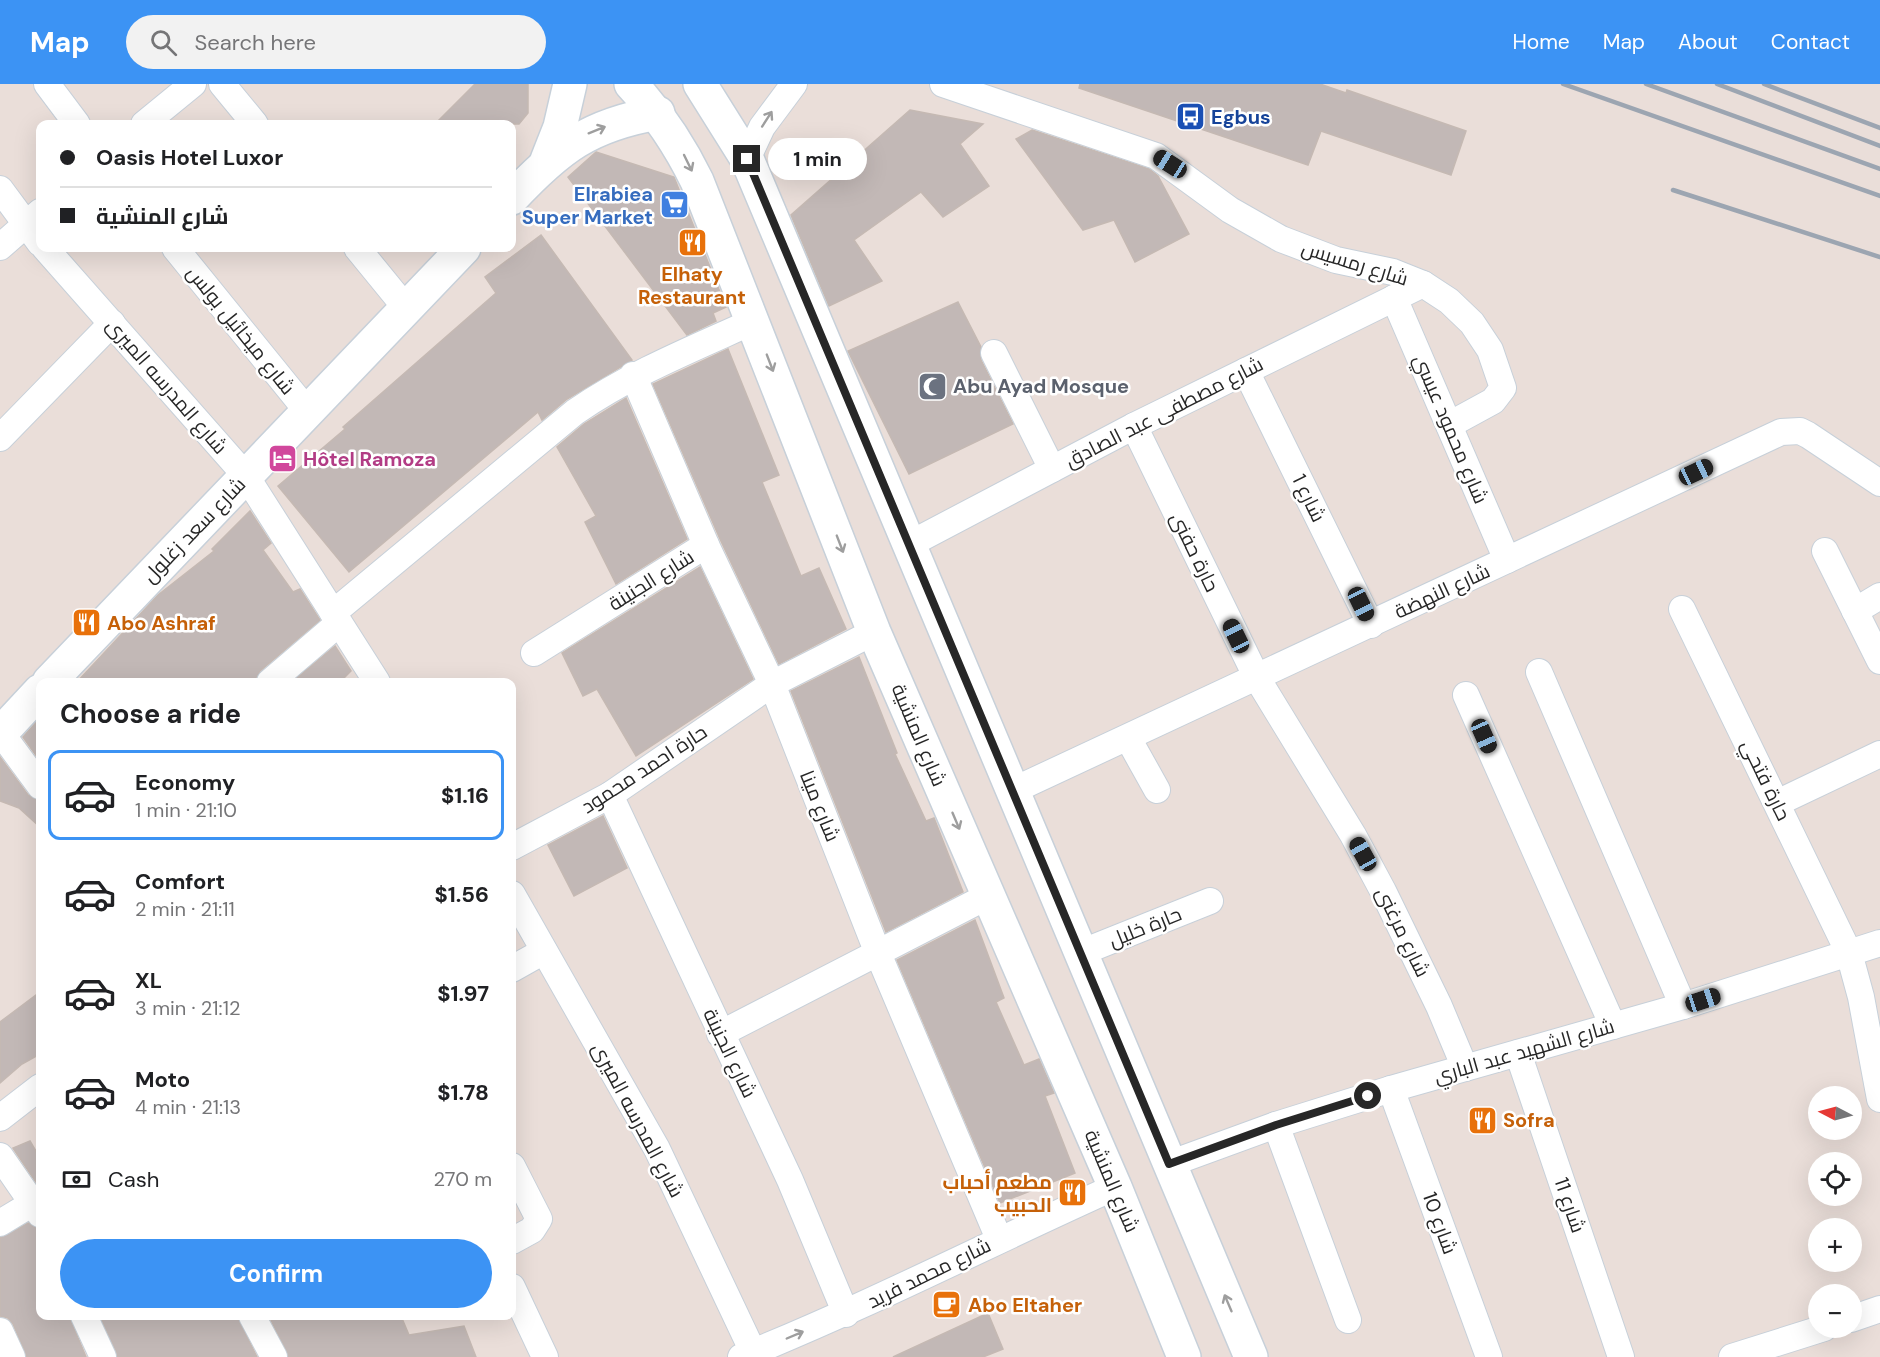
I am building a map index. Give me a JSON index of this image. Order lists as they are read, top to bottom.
{
  "streets": {
    "main road": ["شارع سعد زغلول", "شارع المنشية"],
    "street": [
      "شارع رمسيس",
      "شارع ميخائيل بولس",
      "شارع المدرسه الميرى",
      "شارع مصطفى عبد الصادق",
      "شارع محمود عيسي",
      "شارع 1",
      "حارة حفنى",
      "شارع الجنينة",
      "شارع النهضة",
      "حارة احمد محمود",
      "حارة فتحي",
      "شارع مينا",
      "حارة خليل",
      "شارع مرغنى",
      "شارع الشهيد عبد الباري",
      "شارع 11",
      "شارع 10",
      "شارع محمد فريد"
    ]
  },
  "crossings": [
    ["شارع رمسيس", "شارع مصطفى عبد الصادق"],
    ["شارع رمسيس", "شارع محمود عيسي"],
    ["شارع ميخائيل بولس", "شارع سعد زغلول"],
    ["شارع المدرسه الميرى", "شارع سعد زغلول"],
    ["شارع المدرسه الميرى", "شارع محمد فريد"],
    ["شارع مصطفى عبد الصادق", "شارع محمود عيسي"],
    ["شارع مصطفى عبد الصادق", "شارع 1"],
    ["شارع مصطفى عبد الصادق", "حارة حفنى"],
    ["شارع محمود عيسي", "شارع النهضة"],
    ["شارع 1", "شارع النهضة"],
    ["حارة حفنى", "شارع النهضة"],
    ["حارة حفنى", "شارع مرغنى"],
    ["شارع الجنينة", "حارة احمد محمود"],
    ["شارع الجنينة", "شارع مينا"],
    ["شارع الجنينة", "شارع محمد فريد"],
    ["شارع النهضة", "شارع مرغنى"],
    ["شارع المنشية", "حارة احمد محمود"],
    ["شارع المنشية", "شارع محمد فريد"],
    ["حارة احمد محمود", "شارع مينا"],
    ["حارة فتحي", "شارع الشهيد عبد الباري"],
    ["شارع مينا", "شارع محمد فريد"],
    ["شارع مرغنى", "شارع الشهيد عبد الباري"],
    ["شارع الشهيد عبد الباري", "شارع 11"],
    ["شارع الشهيد عبد الباري", "شارع 10"]
  ],
  "places": {
    "bus stop": ["Egbus"],
    "supermarket": ["Elrabiea Super Market"],
    "restaurant": [
      "Elhaty Restaurant",
      "Abo Ashraf",
      "Sofra",
      "مطعم أحباب الحبيب"
    ],
    "mosque": ["Abu Ayad Mosque"],
    "hotel": ["Hôtel Ramoza"],
    "cafe": ["Abo Eltaher"]
  },
  "north": "left",
  "page": {
    "header": "Map",
    "search": "Search here",
    "nav": [
      "Home",
      "Map",
      "About",
      "Contact"
    ],
    "banner": ["Oasis Hotel Luxor", "شارع المنشية"],
    "bubble": "1 min",
    "heading": "Choose a ride",
    "list": [
      {
        "name": "Economy",
        "note": "1 min · 21:10",
        "value": "$1.16"
      },
      {
        "name": "Comfort",
        "note": "2 min · 21:11",
        "value": "$1.56"
      },
      {
        "name": "XL",
        "note": "3 min · 21:12",
        "value": "$1.97"
      },
      {
        "name": "Moto",
        "note": "4 min · 21:13",
        "value": "$1.78"
      }
    ],
    "map_buttons": ["+", "−"],
    "pay": ["Cash", "270 m"],
    "buttons": "Confirm"
  }
}
